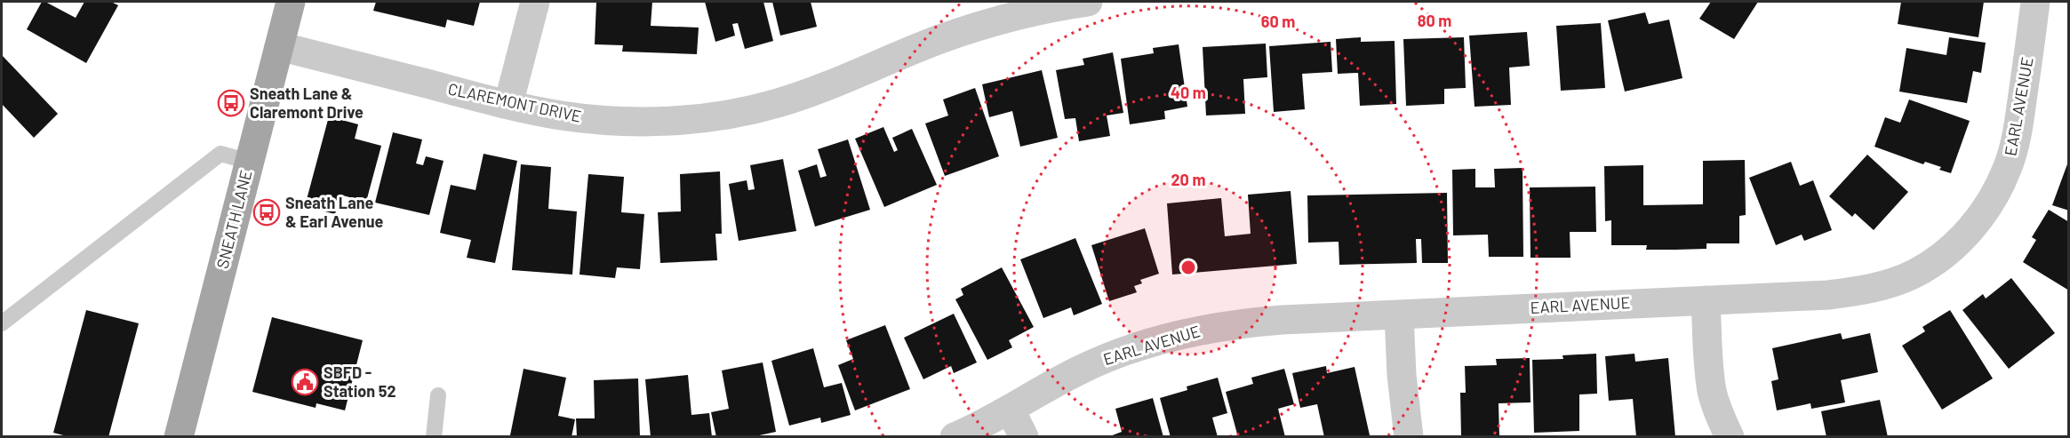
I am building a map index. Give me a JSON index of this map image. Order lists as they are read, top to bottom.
{
  "streets": {
    "main road": ["SNEATH LANE"],
    "street": ["CLAREMONT DRIVE", "EARL AVENUE"]
  },
  "crossings": [
    ["CLAREMONT DRIVE", "SNEATH LANE"]
  ],
  "places": {
    "bus stop": ["Sneath Lane & Claremont Drive", "Sneath Lane & Earl Avenue"],
    "public building": ["SBFD - Station 52"]
  },
  "rings": [
    "80 m",
    "60 m",
    "40 m",
    "20 m"
  ]
}
